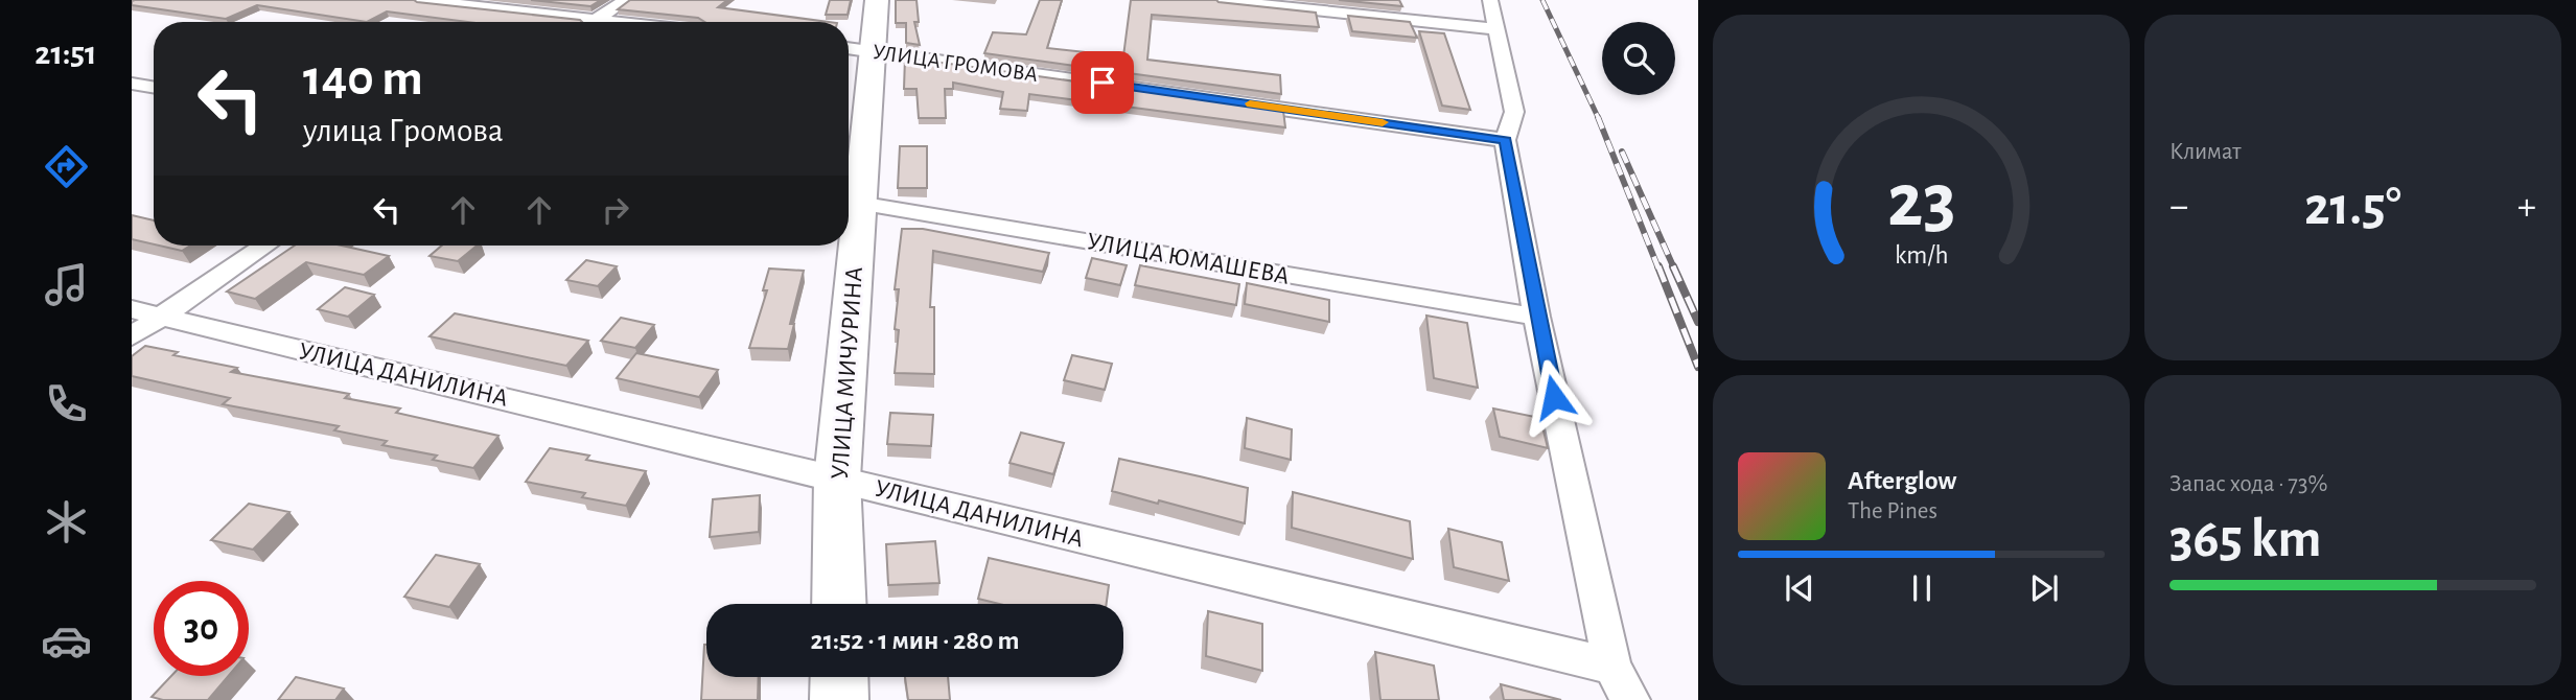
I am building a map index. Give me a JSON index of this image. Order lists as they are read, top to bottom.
{
  "streets": {
    "main road": ["УЛИЦА МИЧУРИНА"],
    "street": ["УЛИЦА ГРОМОВА", "УЛИЦА ЮМАШЕВА", "УЛИЦА ДАНИЛИНА"]
  },
  "crossings": [
    ["УЛИЦА ГРОМОВА", "УЛИЦА МИЧУРИНА"],
    ["УЛИЦА ЮМАШЕВА", "УЛИЦА МИЧУРИНА"],
    ["УЛИЦА МИЧУРИНА", "УЛИЦА ДАНИЛИНА"]
  ],
  "page": {
    "tabs": "21:51",
    "tile": [
      "Климат",
      ["Запас хода · 73%", "365 km"]
    ],
    "turn": ["140 m", "улица Громова"],
    "heat": ["−", "21.5°", "+"],
    "song": ["Afterglow", "The Pines"],
    "limit": "30",
    "trip": "21:52 · 1 мин · 280 m",
    "gauge": ["23", "km/h"]
  }
}
